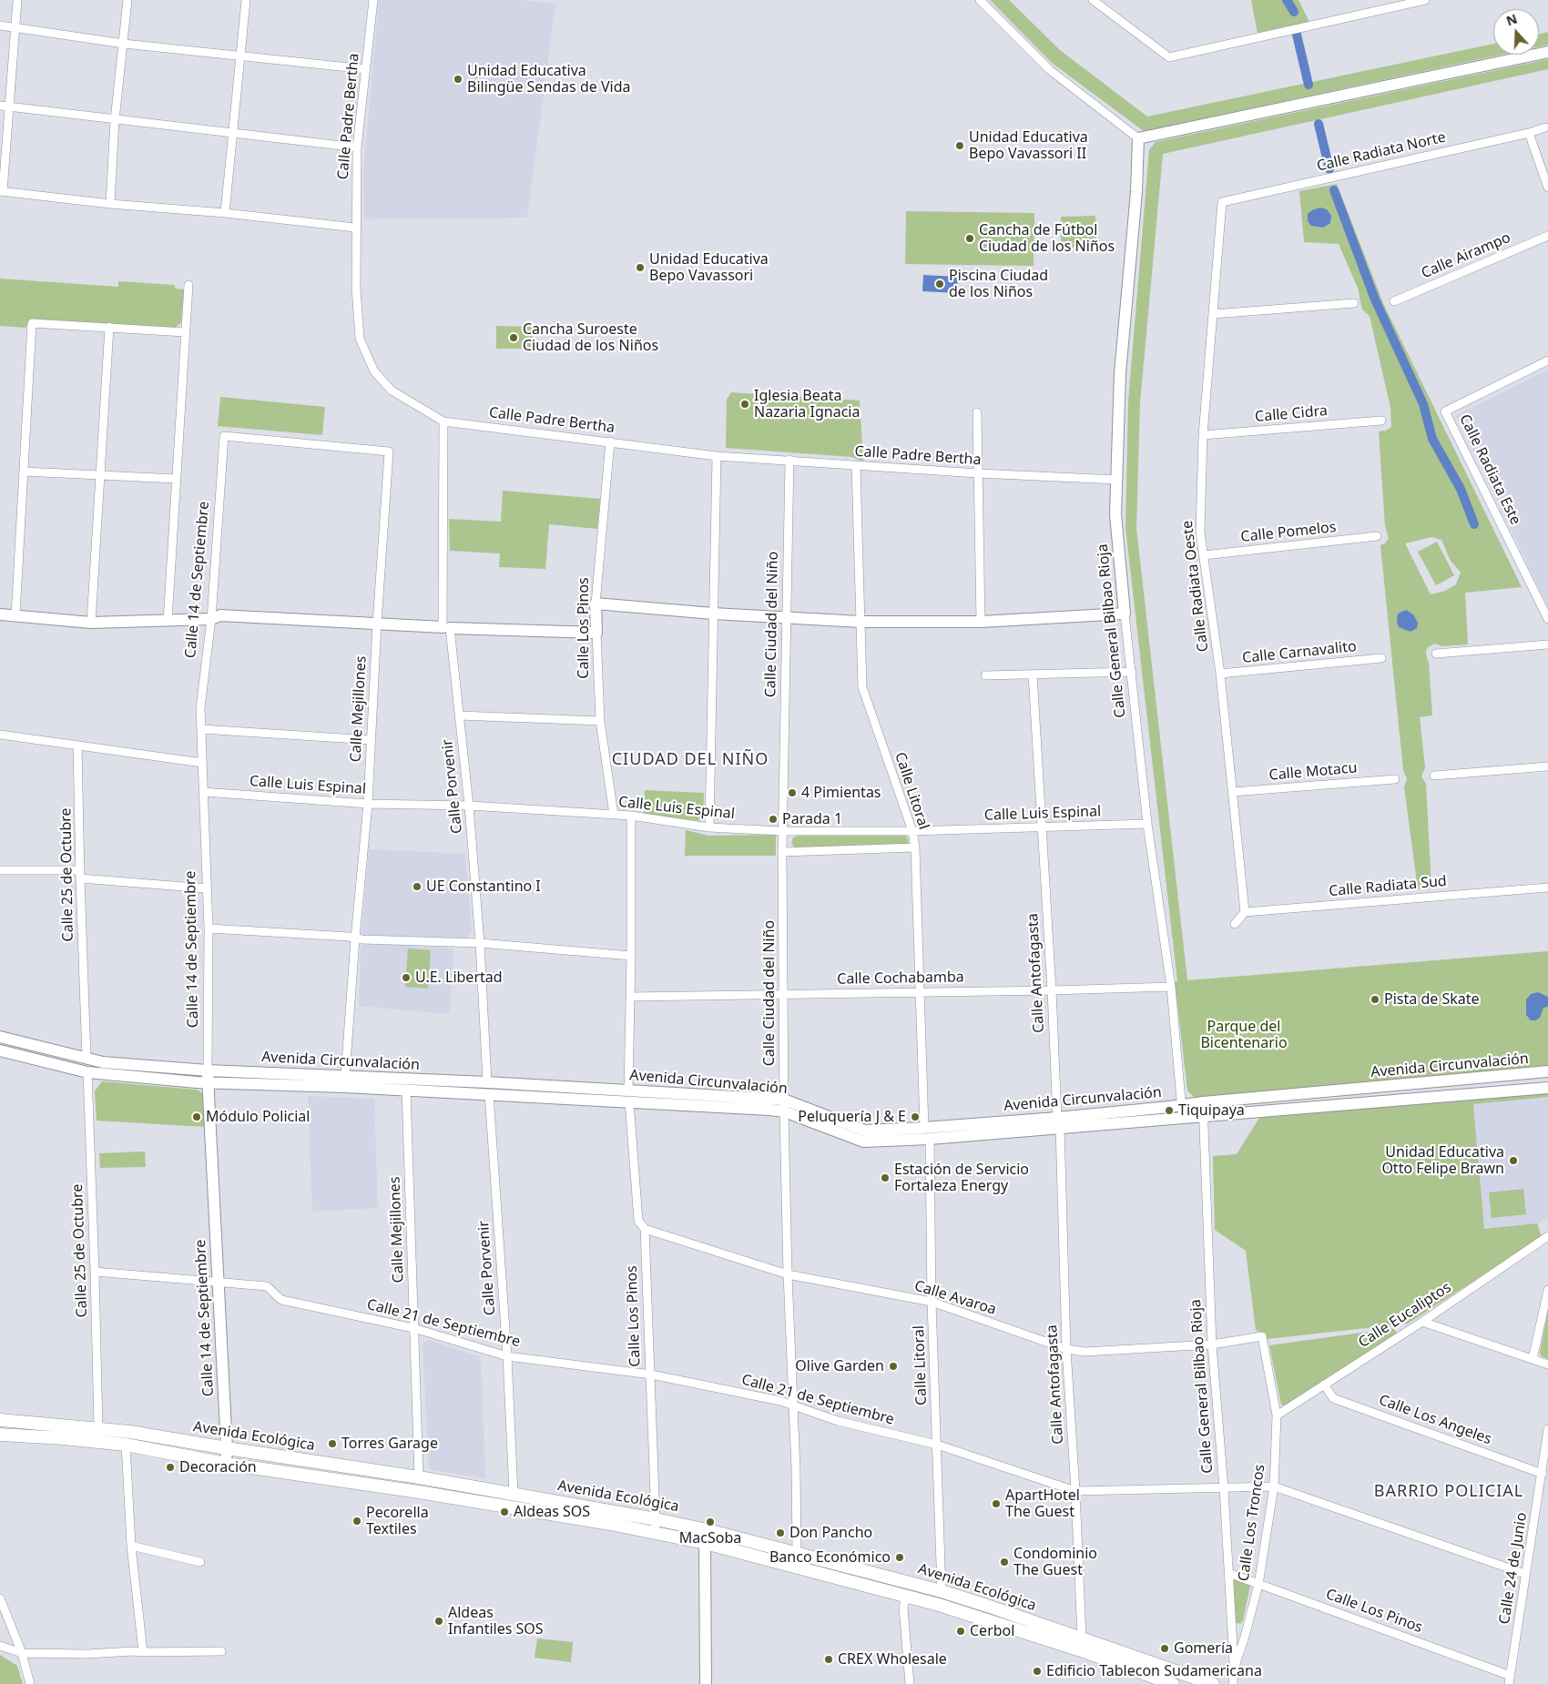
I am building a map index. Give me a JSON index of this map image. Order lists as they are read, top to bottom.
{
  "streets": {
    "main road": [
      "Calle 14 de Septiembre",
      "Calle Los Pinos",
      "Calle General Bilbao Rioja",
      "Avenida Circunvalación",
      "Avenida Ecológica"
    ],
    "street": [
      "Calle Padre Bertha",
      "Calle Radiata Norte",
      "Calle Airampo",
      "Calle Cidra",
      "Calle Radiata Este",
      "Calle Pomelos",
      "Calle Radiata Oeste",
      "Calle Ciudad del Niño",
      "Calle Carnavalito",
      "Calle Mejillones",
      "Calle Motacu",
      "Calle Luis Espinal",
      "Calle Porvenir",
      "Calle Litoral",
      "Calle 25 de Octubre",
      "Calle Radiata Sud",
      "Calle Antofagasta",
      "Calle Cochabamba",
      "Calle Avaroa",
      "Calle Eucaliptos",
      "Calle 21 de Septiembre",
      "Calle Los Angeles",
      "Calle Los Troncos",
      "Calle 24 de Junio"
    ]
  },
  "crossings": [
    ["Calle Padre Bertha", "Calle Ciudad del Niño"],
    ["Calle Padre Bertha", "Calle Los Pinos"],
    ["Calle Padre Bertha", "Calle General Bilbao Rioja"],
    ["Calle Padre Bertha", "Calle Porvenir"],
    ["Calle Padre Bertha", "Calle Litoral"],
    ["Calle Radiata Norte", "Calle Radiata Oeste"],
    ["Calle Cidra", "Calle Radiata Oeste"],
    ["Calle Pomelos", "Calle Radiata Oeste"],
    ["Calle 14 de Septiembre", "Calle Mejillones"],
    ["Calle 14 de Septiembre", "Calle Luis Espinal"],
    ["Calle 14 de Septiembre", "Avenida Circunvalación"],
    ["Calle 14 de Septiembre", "Calle 21 de Septiembre"],
    ["Calle 14 de Septiembre", "Avenida Ecológica"],
    ["Calle Radiata Oeste", "Calle Carnavalito"],
    ["Calle Radiata Oeste", "Calle Motacu"],
    ["Calle Radiata Oeste", "Calle Radiata Sud"],
    ["Calle Ciudad del Niño", "Calle Luis Espinal"],
    ["Calle Ciudad del Niño", "Calle Cochabamba"],
    ["Calle Ciudad del Niño", "Avenida Circunvalación"],
    ["Calle Ciudad del Niño", "Calle Avaroa"],
    ["Calle Ciudad del Niño", "Calle 21 de Septiembre"],
    ["Calle Ciudad del Niño", "Avenida Ecológica"],
    ["Calle Los Pinos", "Calle General Bilbao Rioja"],
    ["Calle Los Pinos", "Calle Luis Espinal"],
    ["Calle Los Pinos", "Calle Cochabamba"],
    ["Calle Los Pinos", "Avenida Circunvalación"],
    ["Calle Los Pinos", "Calle Avaroa"],
    ["Calle Los Pinos", "Calle 21 de Septiembre"],
    ["Calle Los Pinos", "Avenida Ecológica"],
    ["Calle Los Pinos", "Calle Los Troncos"],
    ["Calle Los Pinos", "Calle 24 de Junio"],
    ["Calle General Bilbao Rioja", "Calle Luis Espinal"],
    ["Calle General Bilbao Rioja", "Calle Cochabamba"],
    ["Calle General Bilbao Rioja", "Avenida Circunvalación"],
    ["Calle General Bilbao Rioja", "Calle Avaroa"],
    ["Calle General Bilbao Rioja", "Calle 21 de Septiembre"],
    ["Calle General Bilbao Rioja", "Calle Los Troncos"],
    ["Calle Mejillones", "Calle Luis Espinal"],
    ["Calle Mejillones", "Avenida Circunvalación"],
    ["Calle Mejillones", "Calle 21 de Septiembre"],
    ["Calle Mejillones", "Avenida Ecológica"],
    ["Calle Luis Espinal", "Calle Porvenir"],
    ["Calle Luis Espinal", "Calle Litoral"],
    ["Calle Luis Espinal", "Calle Antofagasta"],
    ["Calle Porvenir", "Avenida Circunvalación"],
    ["Calle Porvenir", "Calle 21 de Septiembre"],
    ["Calle Porvenir", "Avenida Ecológica"],
    ["Calle Litoral", "Calle Cochabamba"],
    ["Calle Litoral", "Avenida Circunvalación"],
    ["Calle Litoral", "Calle Avaroa"],
    ["Calle Litoral", "Calle 21 de Septiembre"],
    ["Calle Litoral", "Avenida Ecológica"],
    ["Calle 25 de Octubre", "Avenida Circunvalación"],
    ["Calle 25 de Octubre", "Calle 21 de Septiembre"],
    ["Calle 25 de Octubre", "Avenida Ecológica"],
    ["Calle Antofagasta", "Calle Cochabamba"],
    ["Calle Antofagasta", "Avenida Circunvalación"],
    ["Calle Antofagasta", "Calle Avaroa"],
    ["Calle Antofagasta", "Calle 21 de Septiembre"],
    ["Calle Antofagasta", "Avenida Ecológica"],
    ["Calle Avaroa", "Calle Los Troncos"],
    ["Calle Eucaliptos", "Calle Los Angeles"],
    ["Calle Eucaliptos", "Calle Los Troncos"],
    ["Calle 21 de Septiembre", "Calle Los Troncos"],
    ["Calle 21 de Septiembre", "Calle 24 de Junio"],
    ["Calle Los Angeles", "Calle 24 de Junio"]
  ],
  "districts": ["CIUDAD DEL NIÑO", "BARRIO POLICIAL"],
  "parks": ["Parque del Bicentenario"],
  "places": [
    "Unidad Educativa Bilingüe Sendas de Vida",
    "Unidad Educativa Bepo Vavassori II",
    "Cancha de Fútbol Ciudad de los Niños",
    "Unidad Educativa Bepo Vavassori",
    "Piscina Ciudad de los Niños",
    "Cancha Suroeste Ciudad de los Niños",
    "Iglesia Beata Nazaria Ignacia",
    "4 Pimientas",
    "Parada 1",
    "UE Constantino I",
    "U.E. Libertad",
    "Pista de Skate",
    "Tiquipaya",
    "Módulo Policial",
    "Peluquería J & E",
    "Unidad Educativa Otto Felipe Brawn",
    "Estación de Servicio Fortaleza Energy",
    "Olive Garden",
    "Torres Garage",
    "Decoración",
    "ApartHotel The Guest",
    "Aldeas SOS",
    "Pecorella Textiles",
    "MacSoba",
    "Don Pancho",
    "Banco Económico",
    "Condominio The Guest",
    "Aldeas Infantiles SOS",
    "Cerbol",
    "Gomería",
    "CREX Wholesale",
    "Edificio Tablecon Sudamericana"
  ],
  "north": "top"
}
